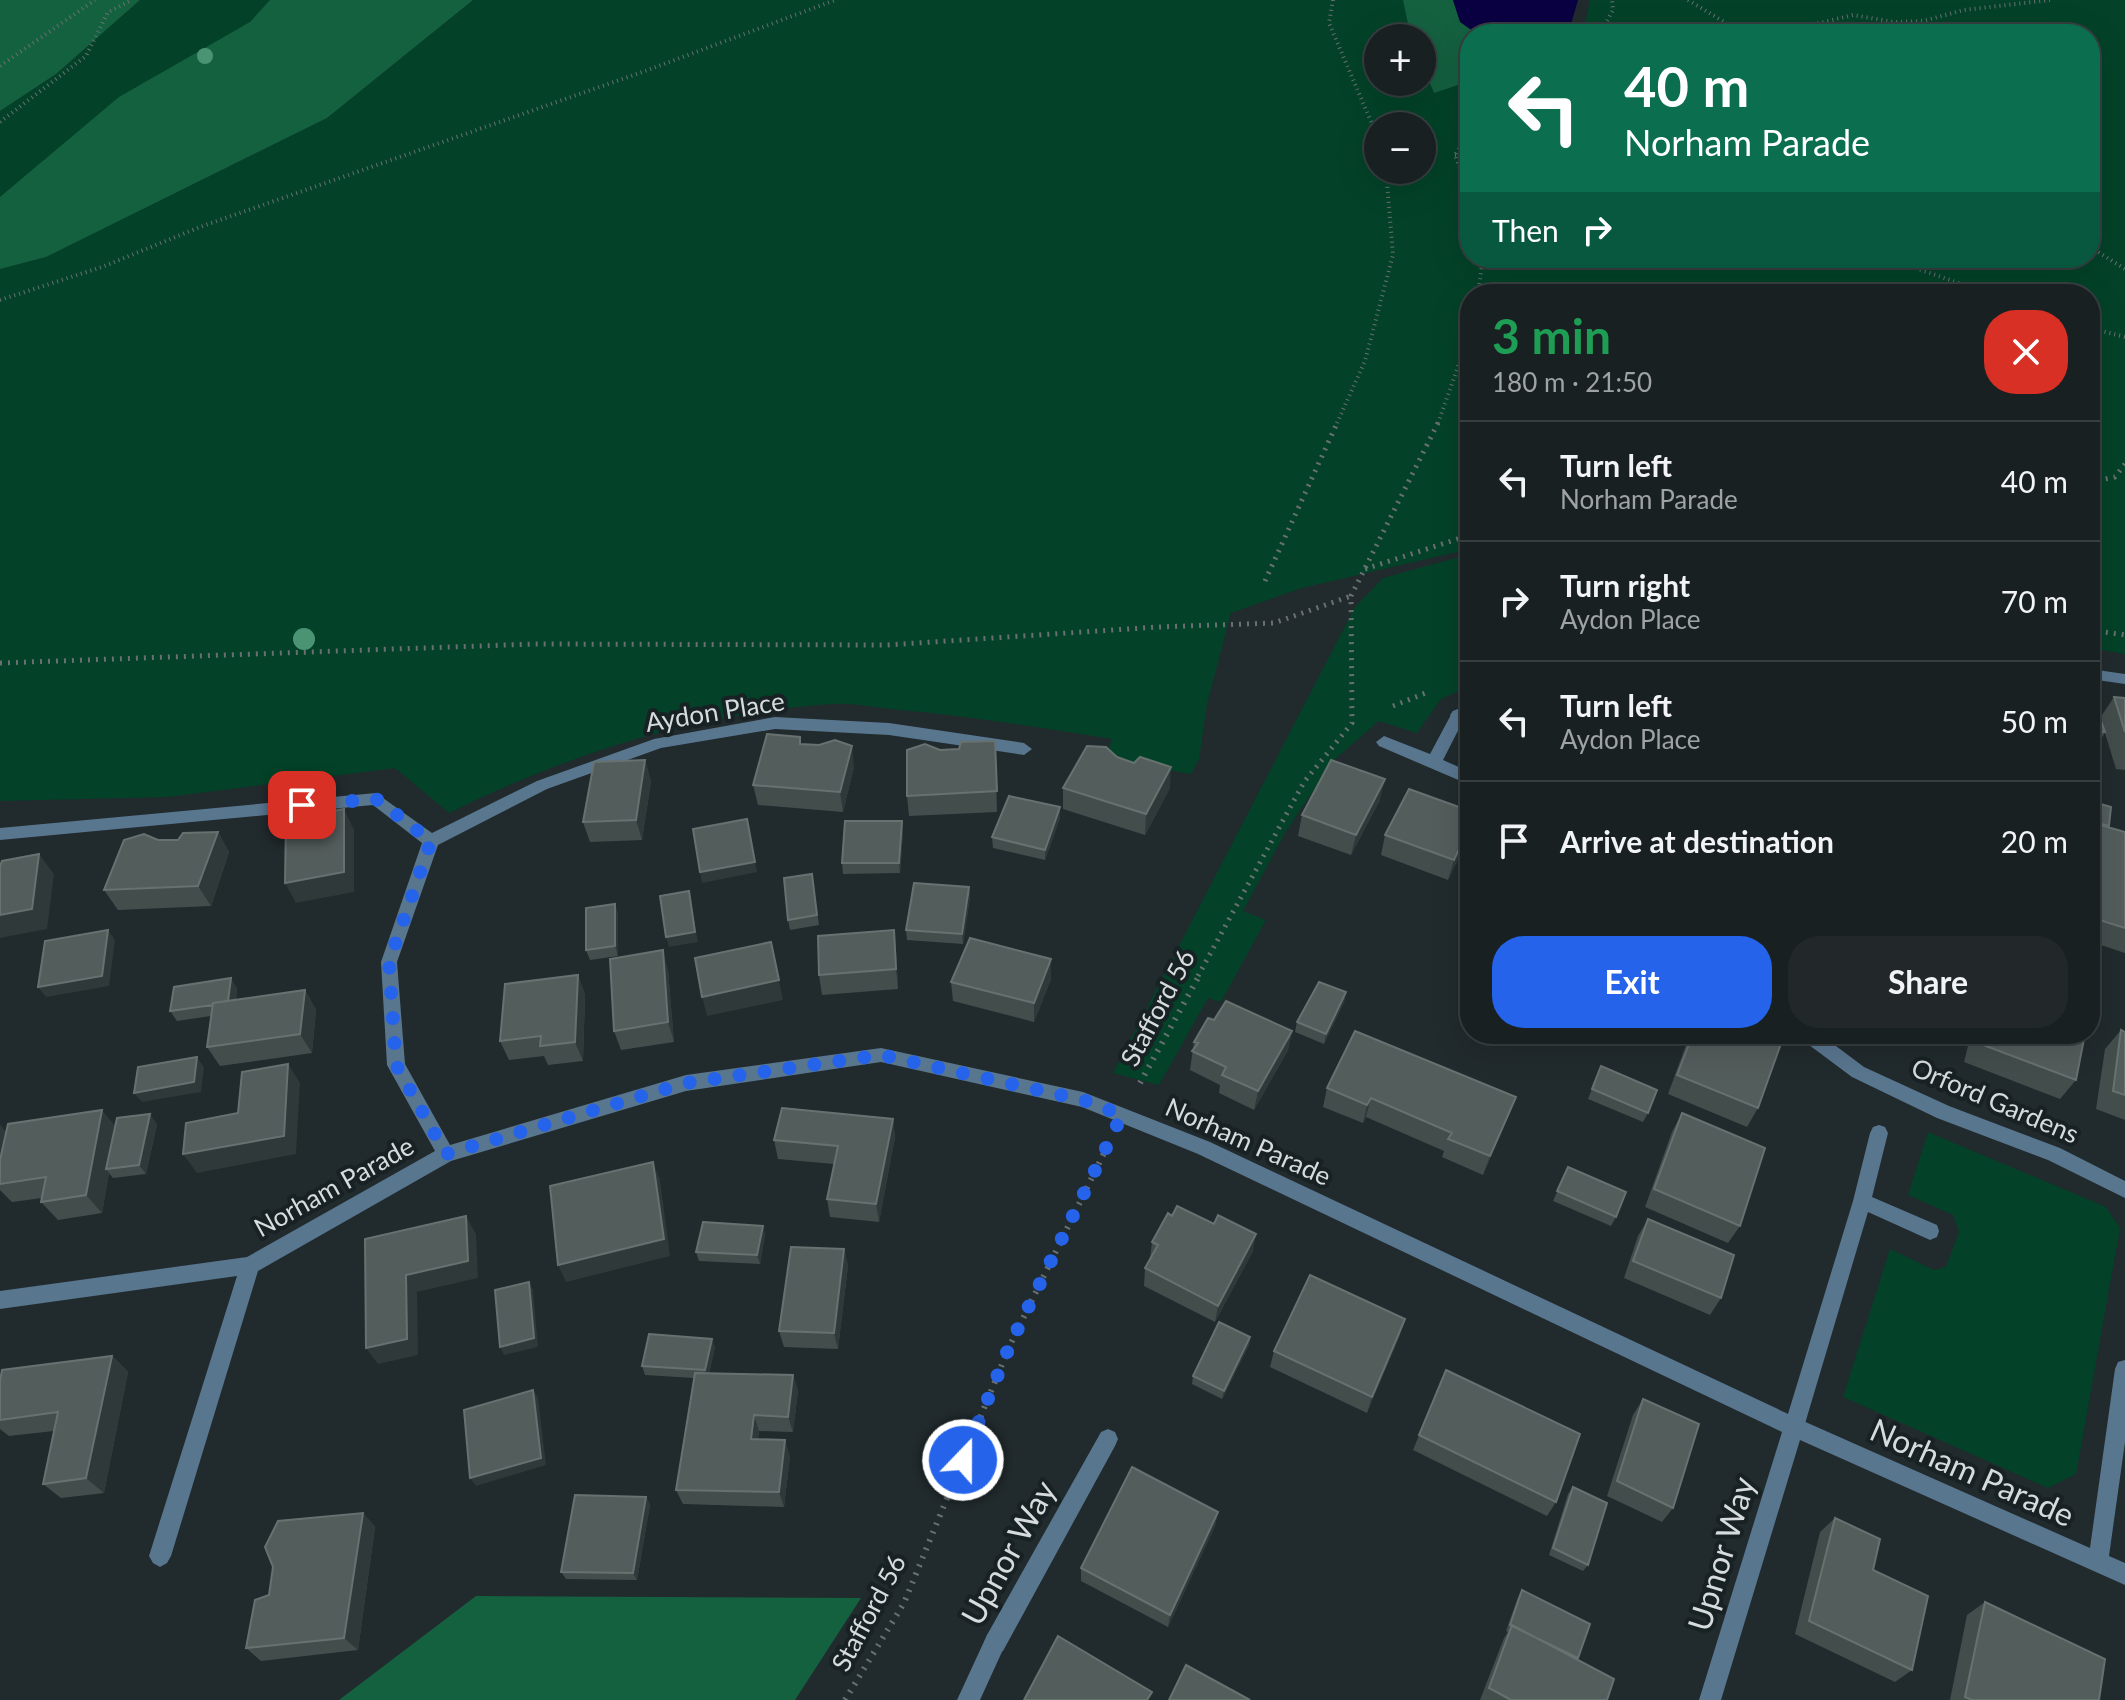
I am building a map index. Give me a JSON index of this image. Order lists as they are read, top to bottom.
{
  "streets": {
    "street": [
      "Aydon Place",
      "Orford Gardens",
      "Norham Parade",
      "Upnor Way"
    ],
    "path": ["Stafford 56"]
  },
  "crossings": [
    ["Stafford 56", "Norham Parade"],
    ["Norham Parade", "Upnor Way"]
  ],
  "page": {
    "map_buttons": ["+", "−"],
    "turn": ["40 m", "Norham Parade"],
    "then": "Then",
    "heading": ["3 min", "180 m · 21:50"],
    "list": [
      {
        "name": "Turn left",
        "note": "Norham Parade",
        "value": "40 m"
      },
      {
        "name": "Turn right",
        "note": "Aydon Place",
        "value": "70 m"
      },
      {
        "name": "Turn left",
        "note": "Aydon Place",
        "value": "50 m"
      },
      {
        "name": "Arrive at destination",
        "value": "20 m"
      }
    ],
    "buttons": ["Exit", "Share"]
  }
}
